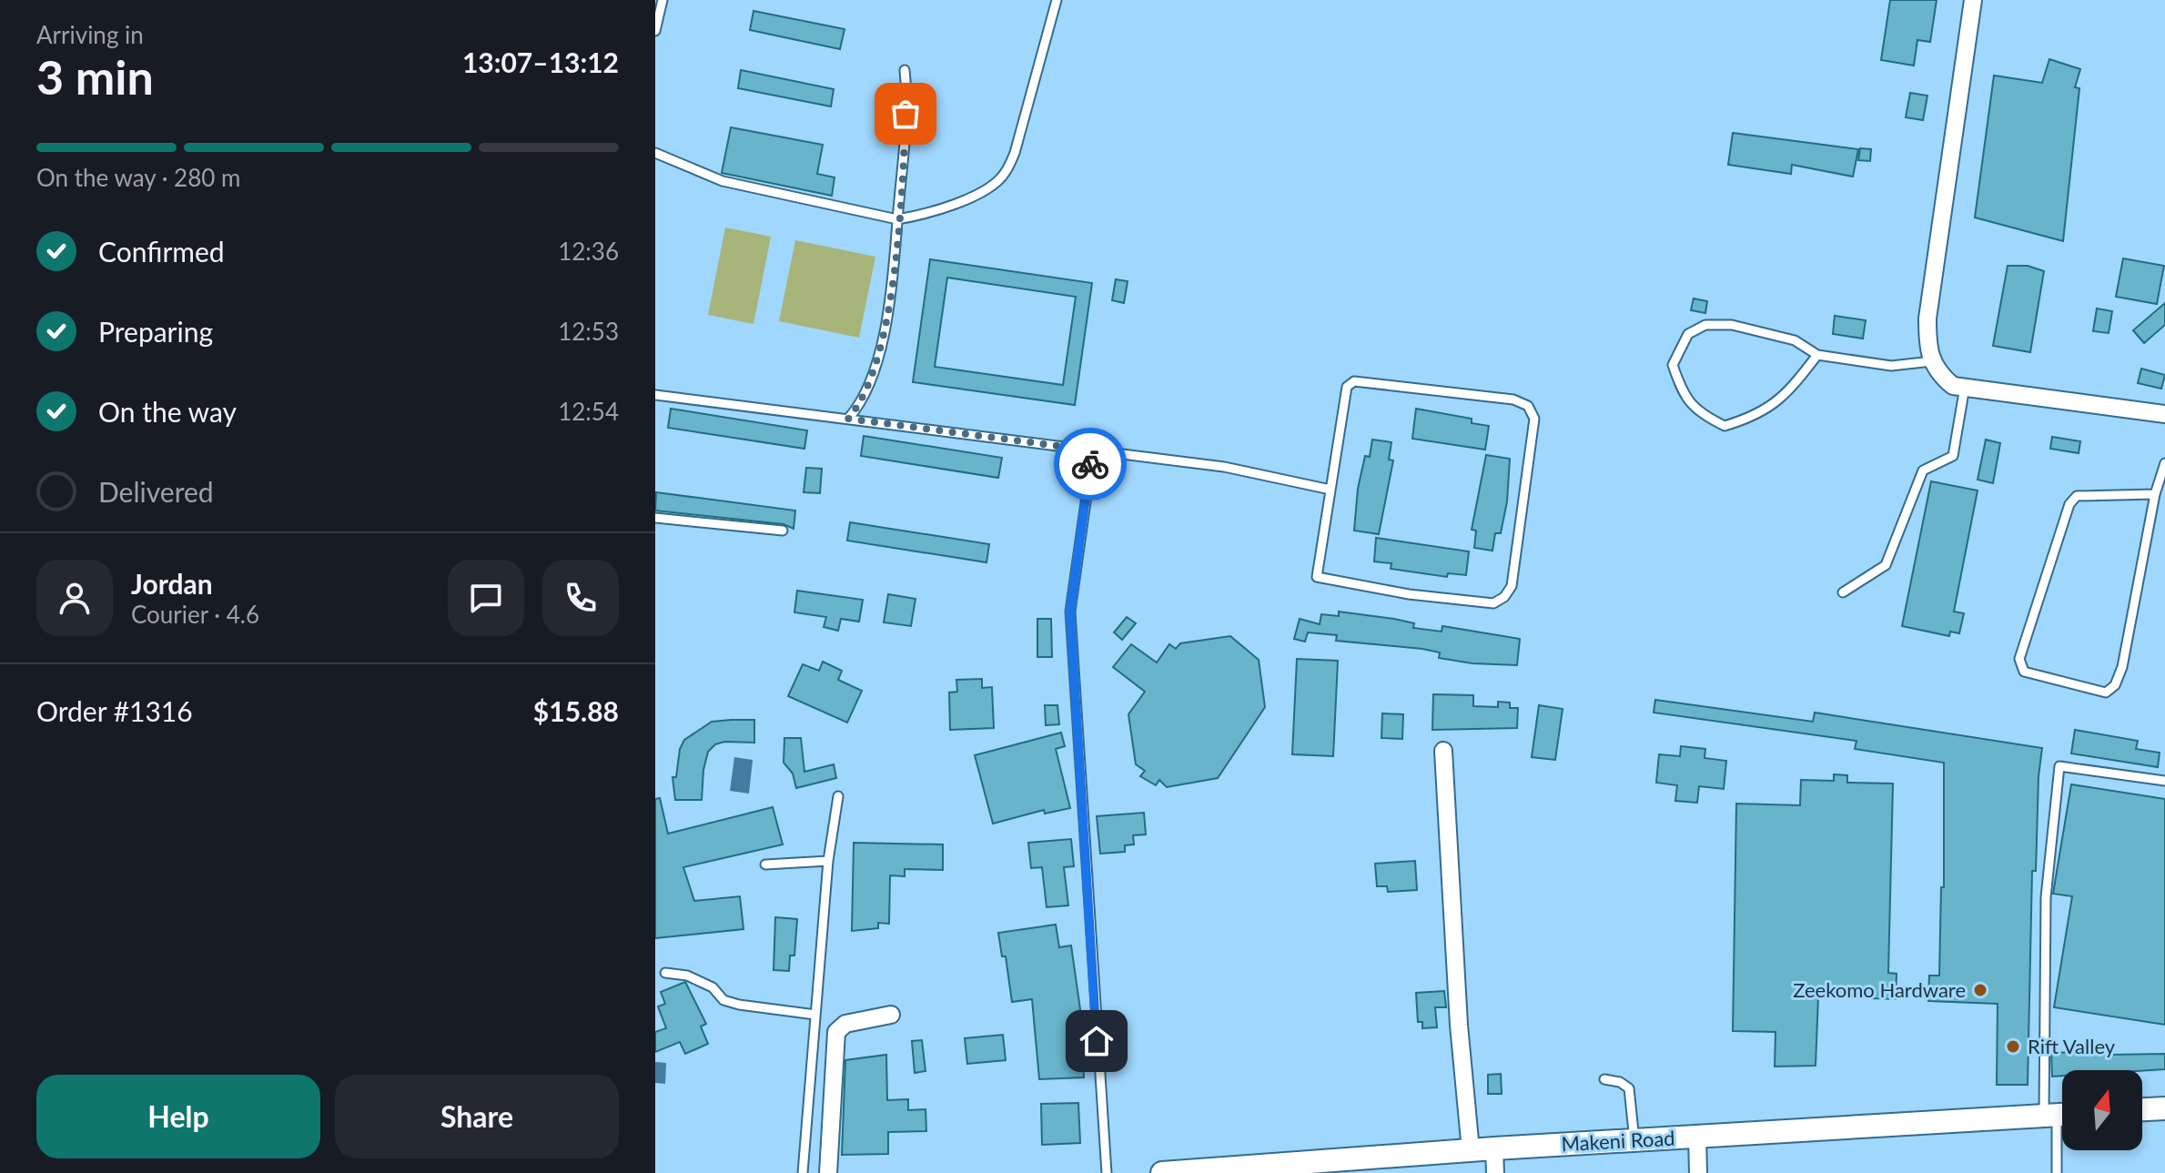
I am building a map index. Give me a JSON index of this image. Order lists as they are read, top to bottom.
{
  "streets": {
    "main road": ["Makeni Road"]
  },
  "places": ["Zeekomo Hardware", "Rift Valley"],
  "north": "top",
  "page": {
    "heading": ["3 min", "Arriving in", "13:07–13:12"],
    "panel": [
      "Jordan",
      "Courier · 4.6",
      "Order #1316",
      "$15.88"
    ],
    "bar": "On the way · 280 m",
    "list": [
      ["Confirmed", "12:36"],
      ["Preparing", "12:53"],
      ["On the way", "12:54"],
      "Delivered"
    ],
    "buttons": ["Help", "Share"]
  }
}
